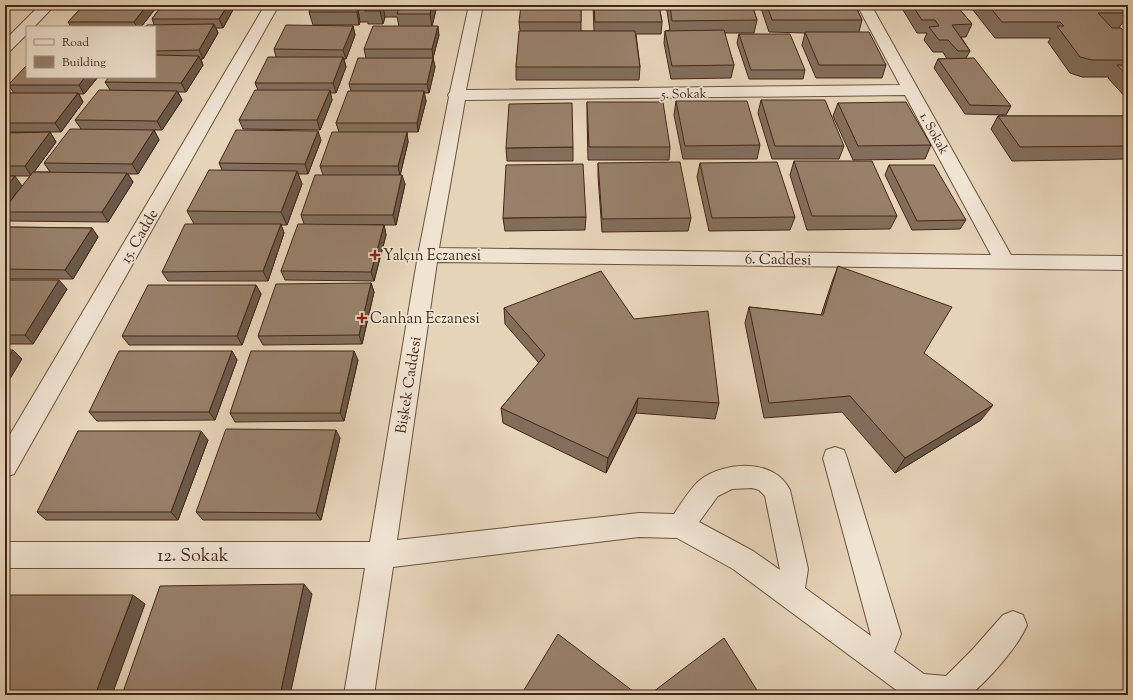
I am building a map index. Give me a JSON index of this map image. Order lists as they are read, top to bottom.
{
  "streets": {
    "street": [
      "5. Sokak",
      "1. Sokak",
      "15. Cadde",
      "6. Caddesi",
      "Bişkek Caddesi",
      "12. Sokak"
    ]
  },
  "crossings": [
    ["5. Sokak", "1. Sokak"],
    ["5. Sokak", "Bişkek Caddesi"],
    ["1. Sokak", "6. Caddesi"],
    ["6. Caddesi", "Bişkek Caddesi"],
    ["Bişkek Caddesi", "12. Sokak"]
  ],
  "places": {
    "health": ["Yalçın Eczanesi", "Canhan Eczanesi"]
  },
  "legend": ["Road", "Building"]
}
